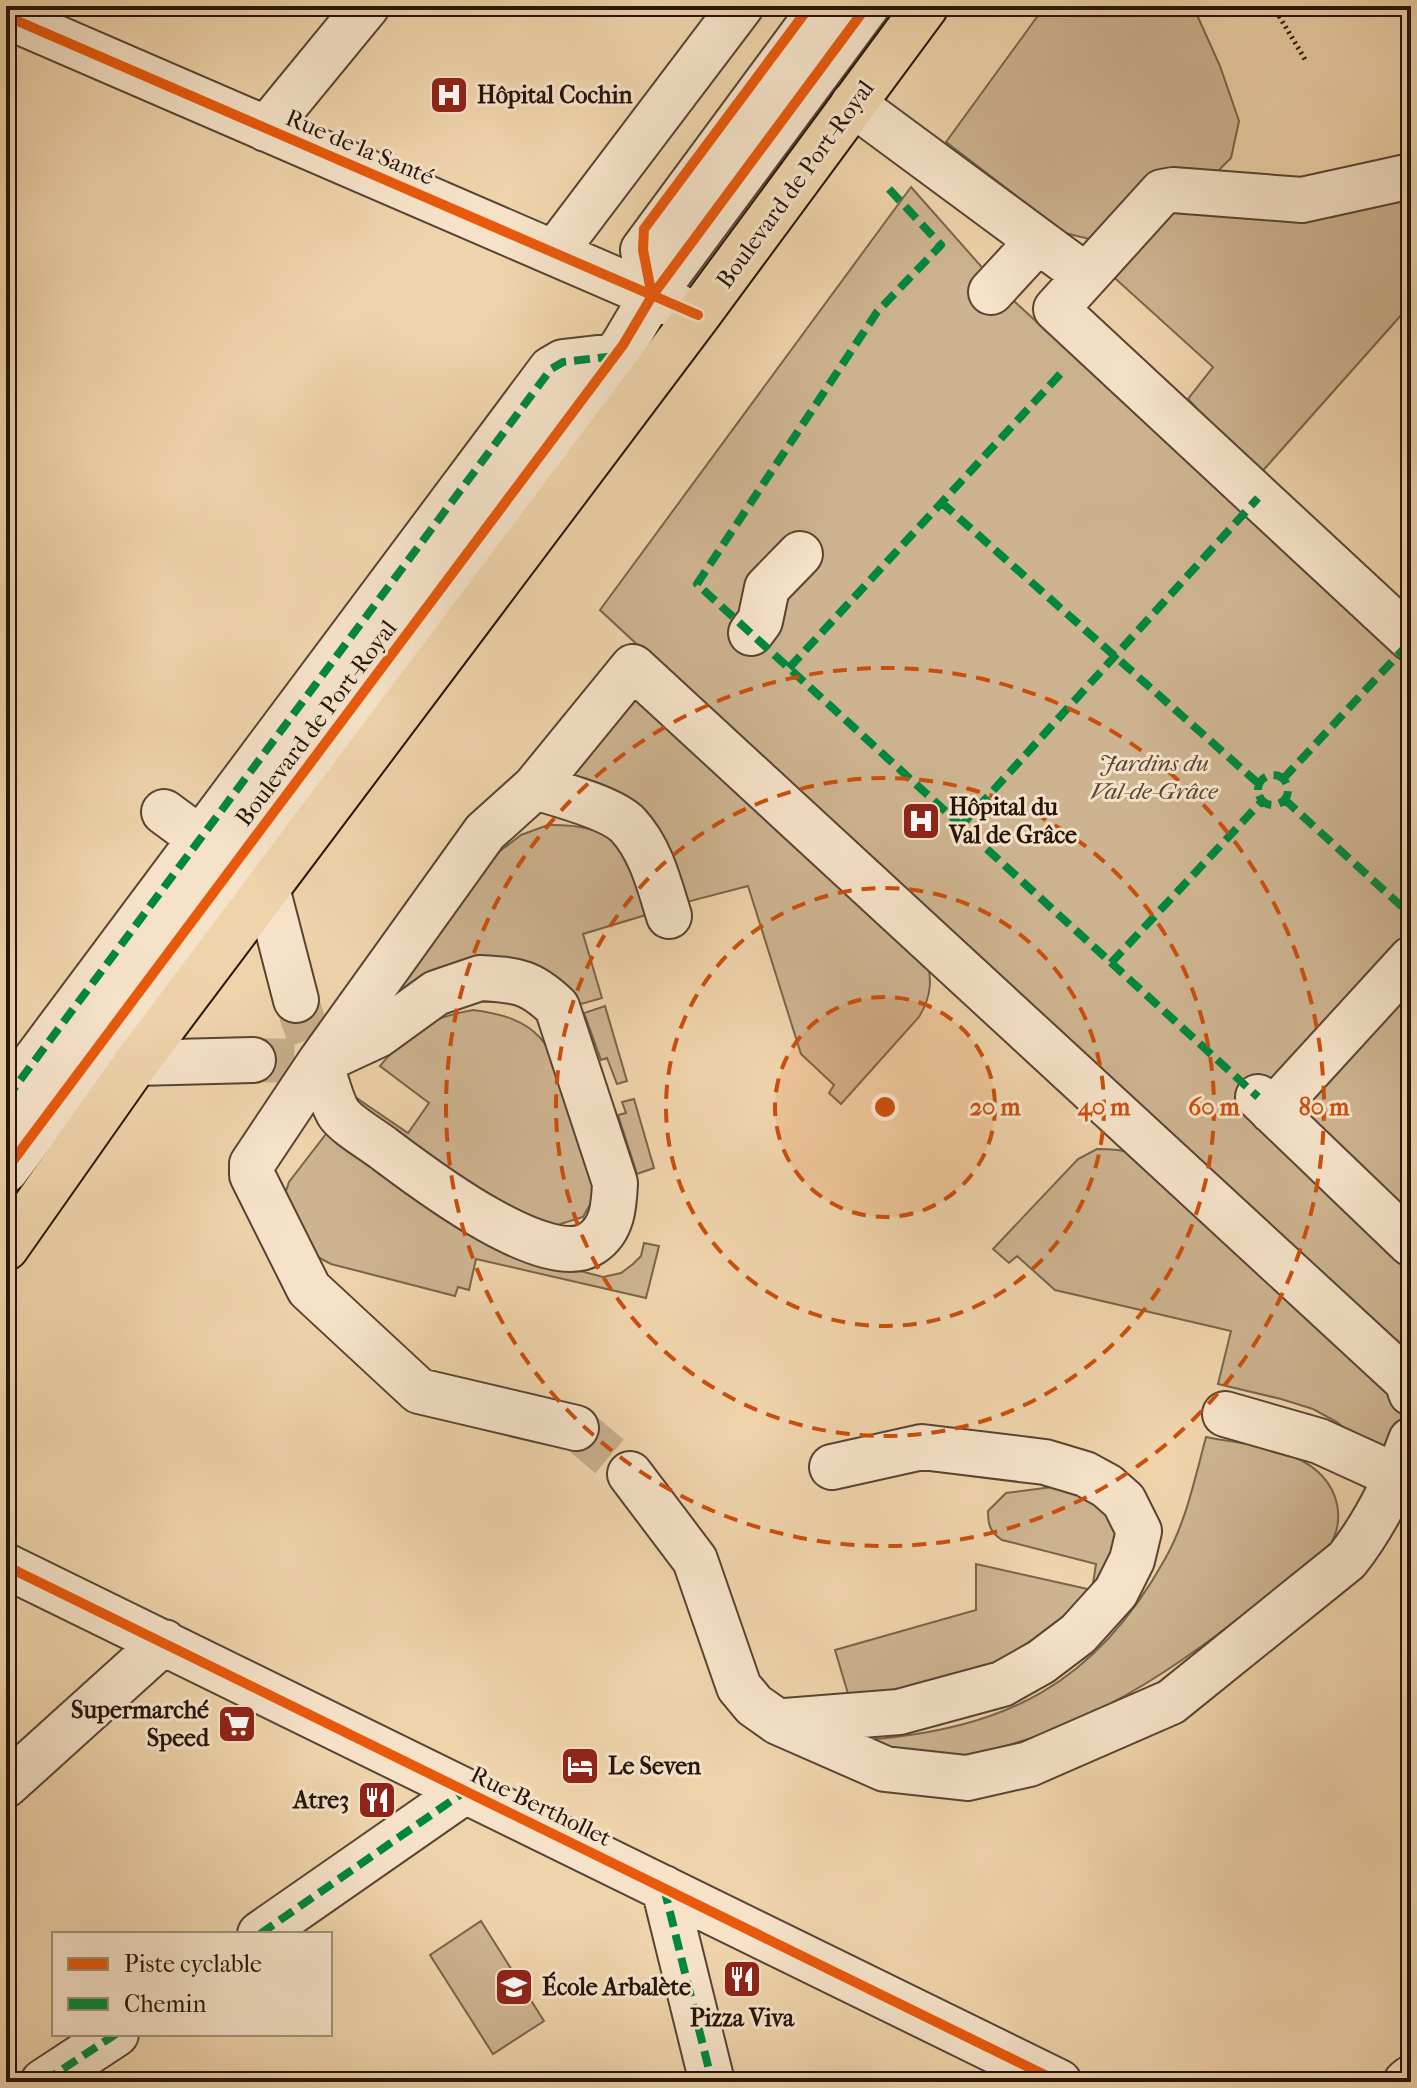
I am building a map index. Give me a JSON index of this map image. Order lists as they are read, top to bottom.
{
  "streets": {
    "main road": ["Boulevard de Port-Royal"],
    "street": ["Rue de la Santé", "Rue Berthollet"]
  },
  "crossings": [
    ["Rue de la Santé", "Boulevard de Port-Royal"]
  ],
  "parks": ["Jardins du Val-de-Grâce"],
  "places": {
    "hospital": ["Hôpital Cochin", "Hôpital du Val de Grâce"],
    "supermarket": ["Supermarché Speed"],
    "hotel": ["Le Seven"],
    "restaurant": ["Atre3", "Pizza Viva"],
    "school or university": ["École Arbalète"]
  },
  "legend": ["Piste cyclable", "Chemin"],
  "rings": [
    "20 m",
    "40 m",
    "60 m",
    "80 m"
  ]
}
